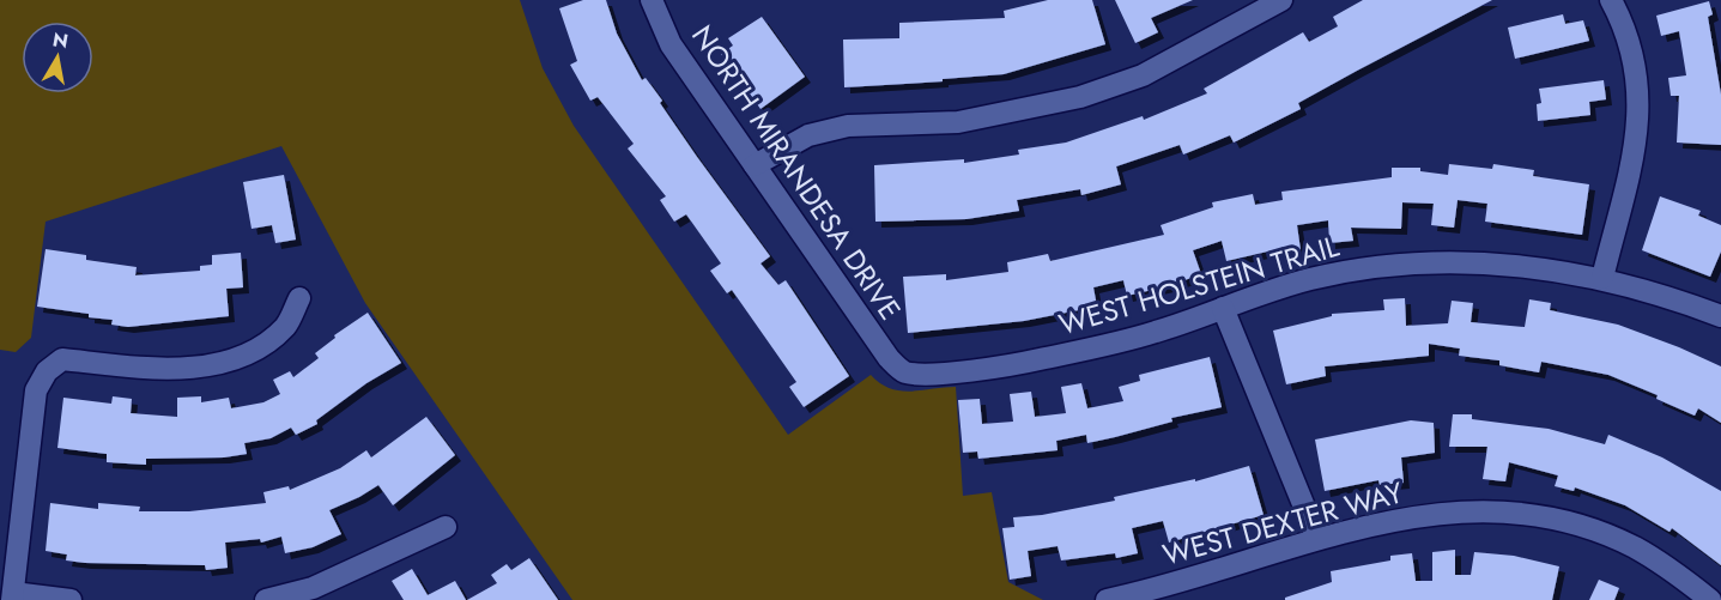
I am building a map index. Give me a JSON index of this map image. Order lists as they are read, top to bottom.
{
  "streets": {
    "street": ["NORTH MIRANDESA DRIVE", "WEST HOLSTEIN TRAIL", "WEST DEXTER WAY"]
  },
  "crossings": [
    ["NORTH MIRANDESA DRIVE", "WEST HOLSTEIN TRAIL"]
  ],
  "north": "top"
}
